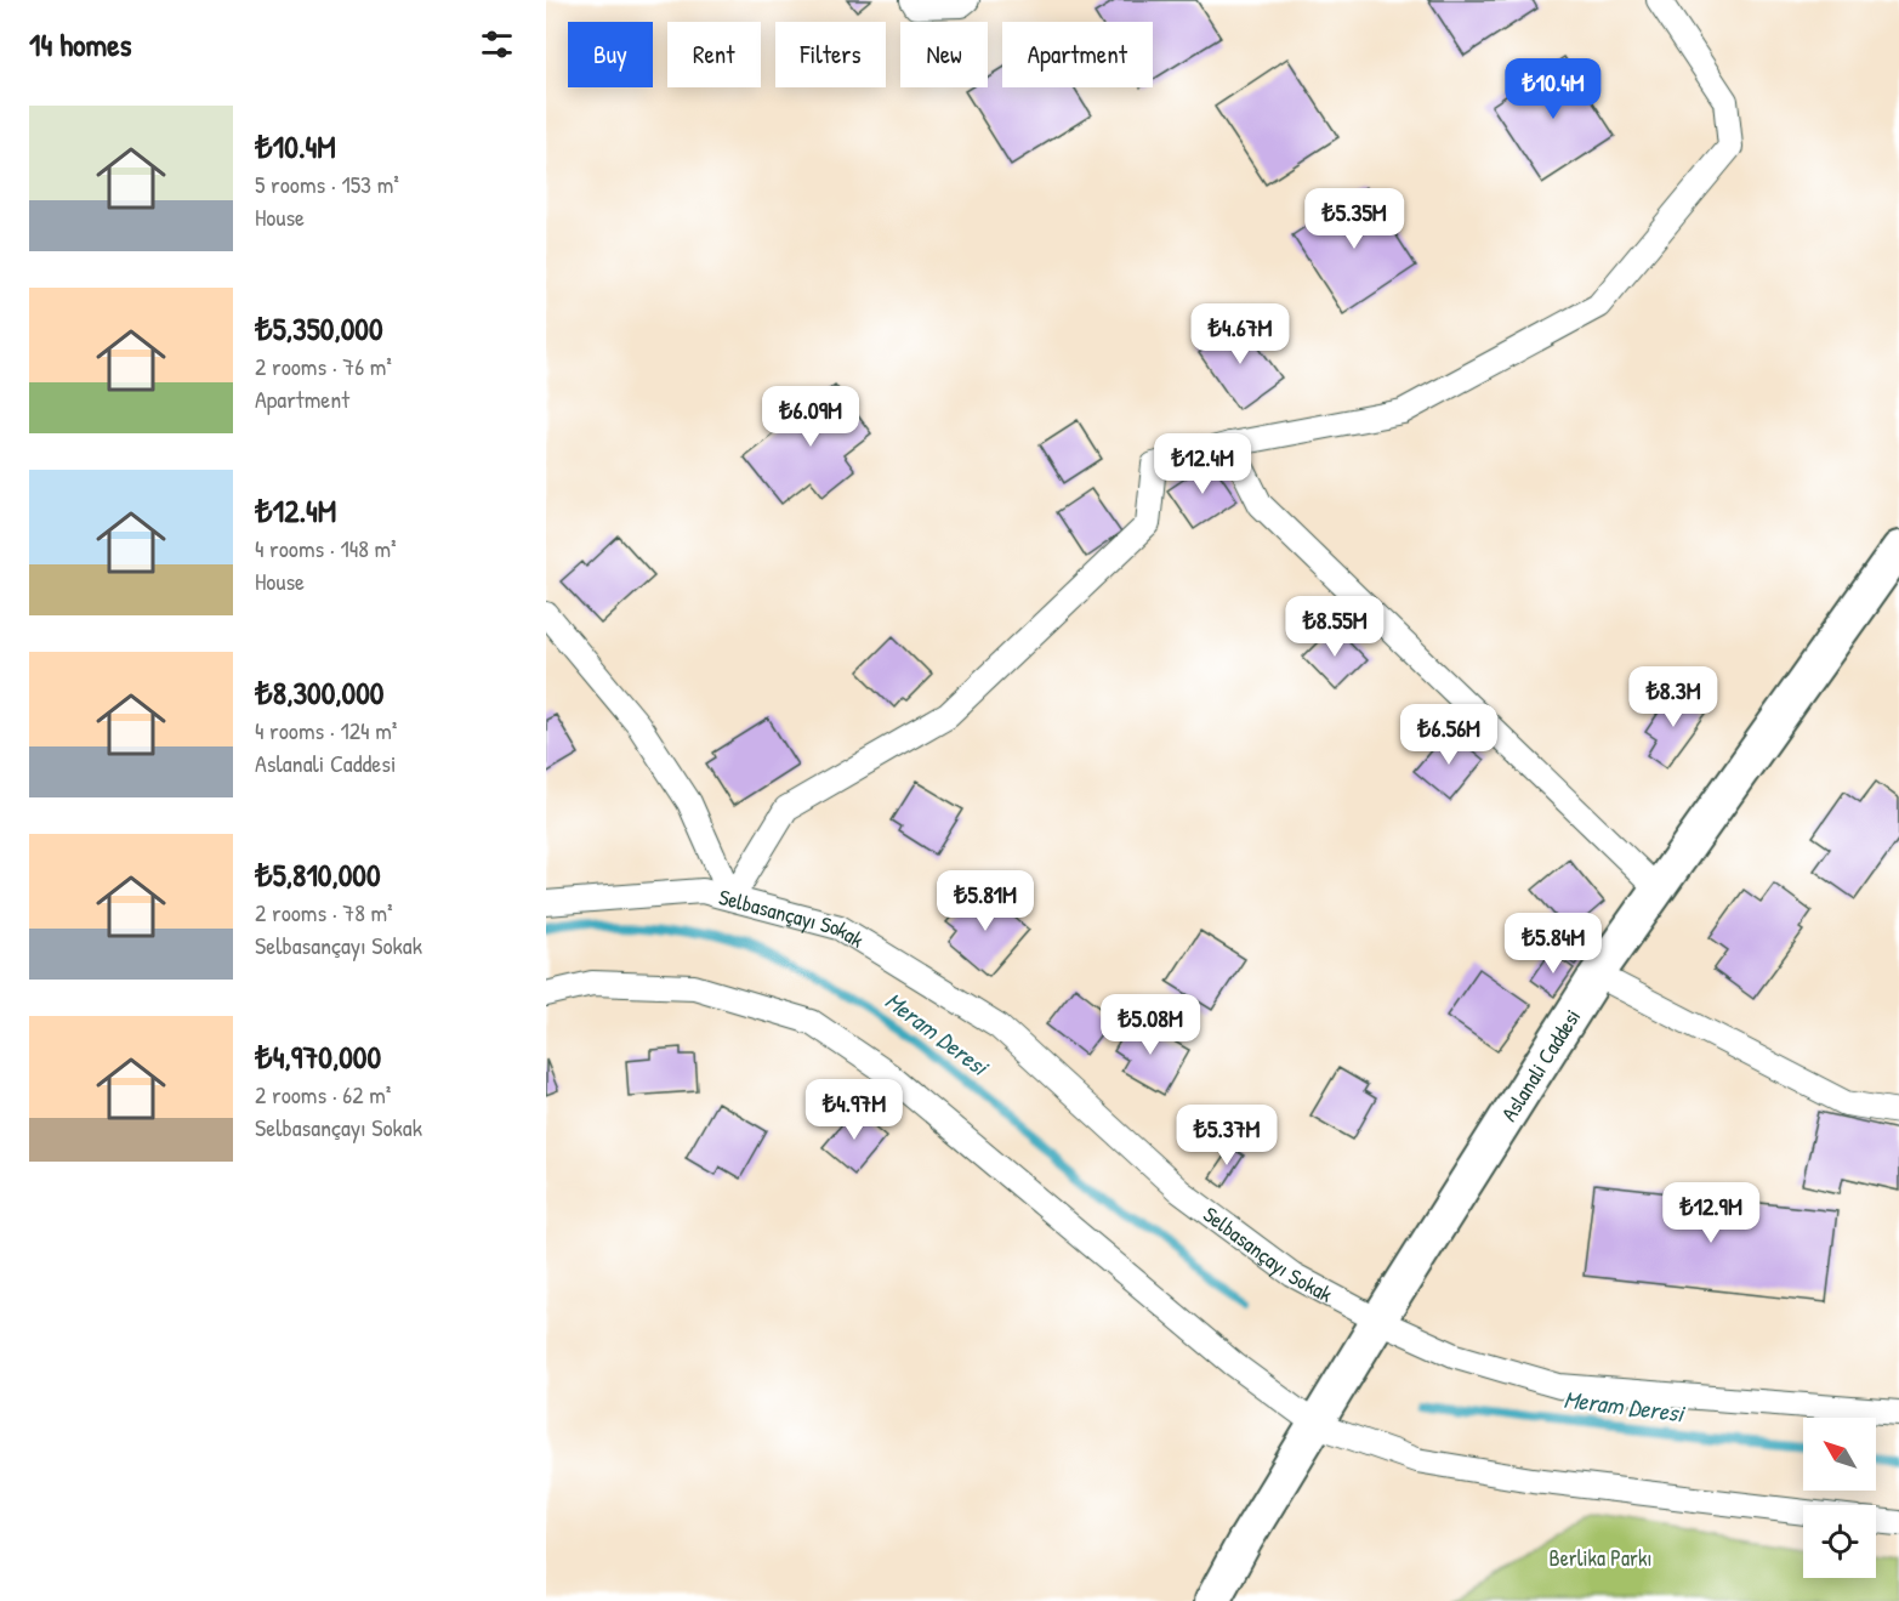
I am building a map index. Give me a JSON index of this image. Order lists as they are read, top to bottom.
{
  "streets": {
    "street": ["Selbasançayı Sokak", "Aslanali Caddesi"]
  },
  "crossings": [
    ["Selbasançayı Sokak", "Aslanali Caddesi"]
  ],
  "water": ["Meram Deresi"],
  "parks": ["Berlika Parkı"],
  "north": "top left",
  "page": {
    "heading": "14 homes",
    "chip": [
      "Buy",
      "Rent",
      "Filters",
      "New",
      "Apartment"
    ],
    "price": [
      "₺10.4M",
      "₺5.35M",
      "₺4.67M",
      "₺6.09M",
      "₺12.4M",
      "₺8.55M",
      "₺8.3M",
      "₺6.56M",
      "₺5.81M",
      "₺5.84M",
      "₺5.08M",
      "₺4.97M",
      "₺5.37M",
      "₺12.9M"
    ],
    "list": [
      {
        "name": "₺10.4M",
        "note": "5 rooms · 153 m² · House"
      },
      {
        "name": "₺5,350,000",
        "note": "2 rooms · 76 m² · Apartment"
      },
      {
        "name": "₺12.4M",
        "note": "4 rooms · 148 m² · House"
      },
      {
        "name": "₺8,300,000",
        "note": "4 rooms · 124 m² · Aslanali Caddesi"
      },
      {
        "name": "₺5,810,000",
        "note": "2 rooms · 78 m² · Selbasançayı Sokak"
      },
      {
        "name": "₺4,970,000",
        "note": "2 rooms · 62 m² · Selbasançayı Sokak"
      }
    ]
  }
}
